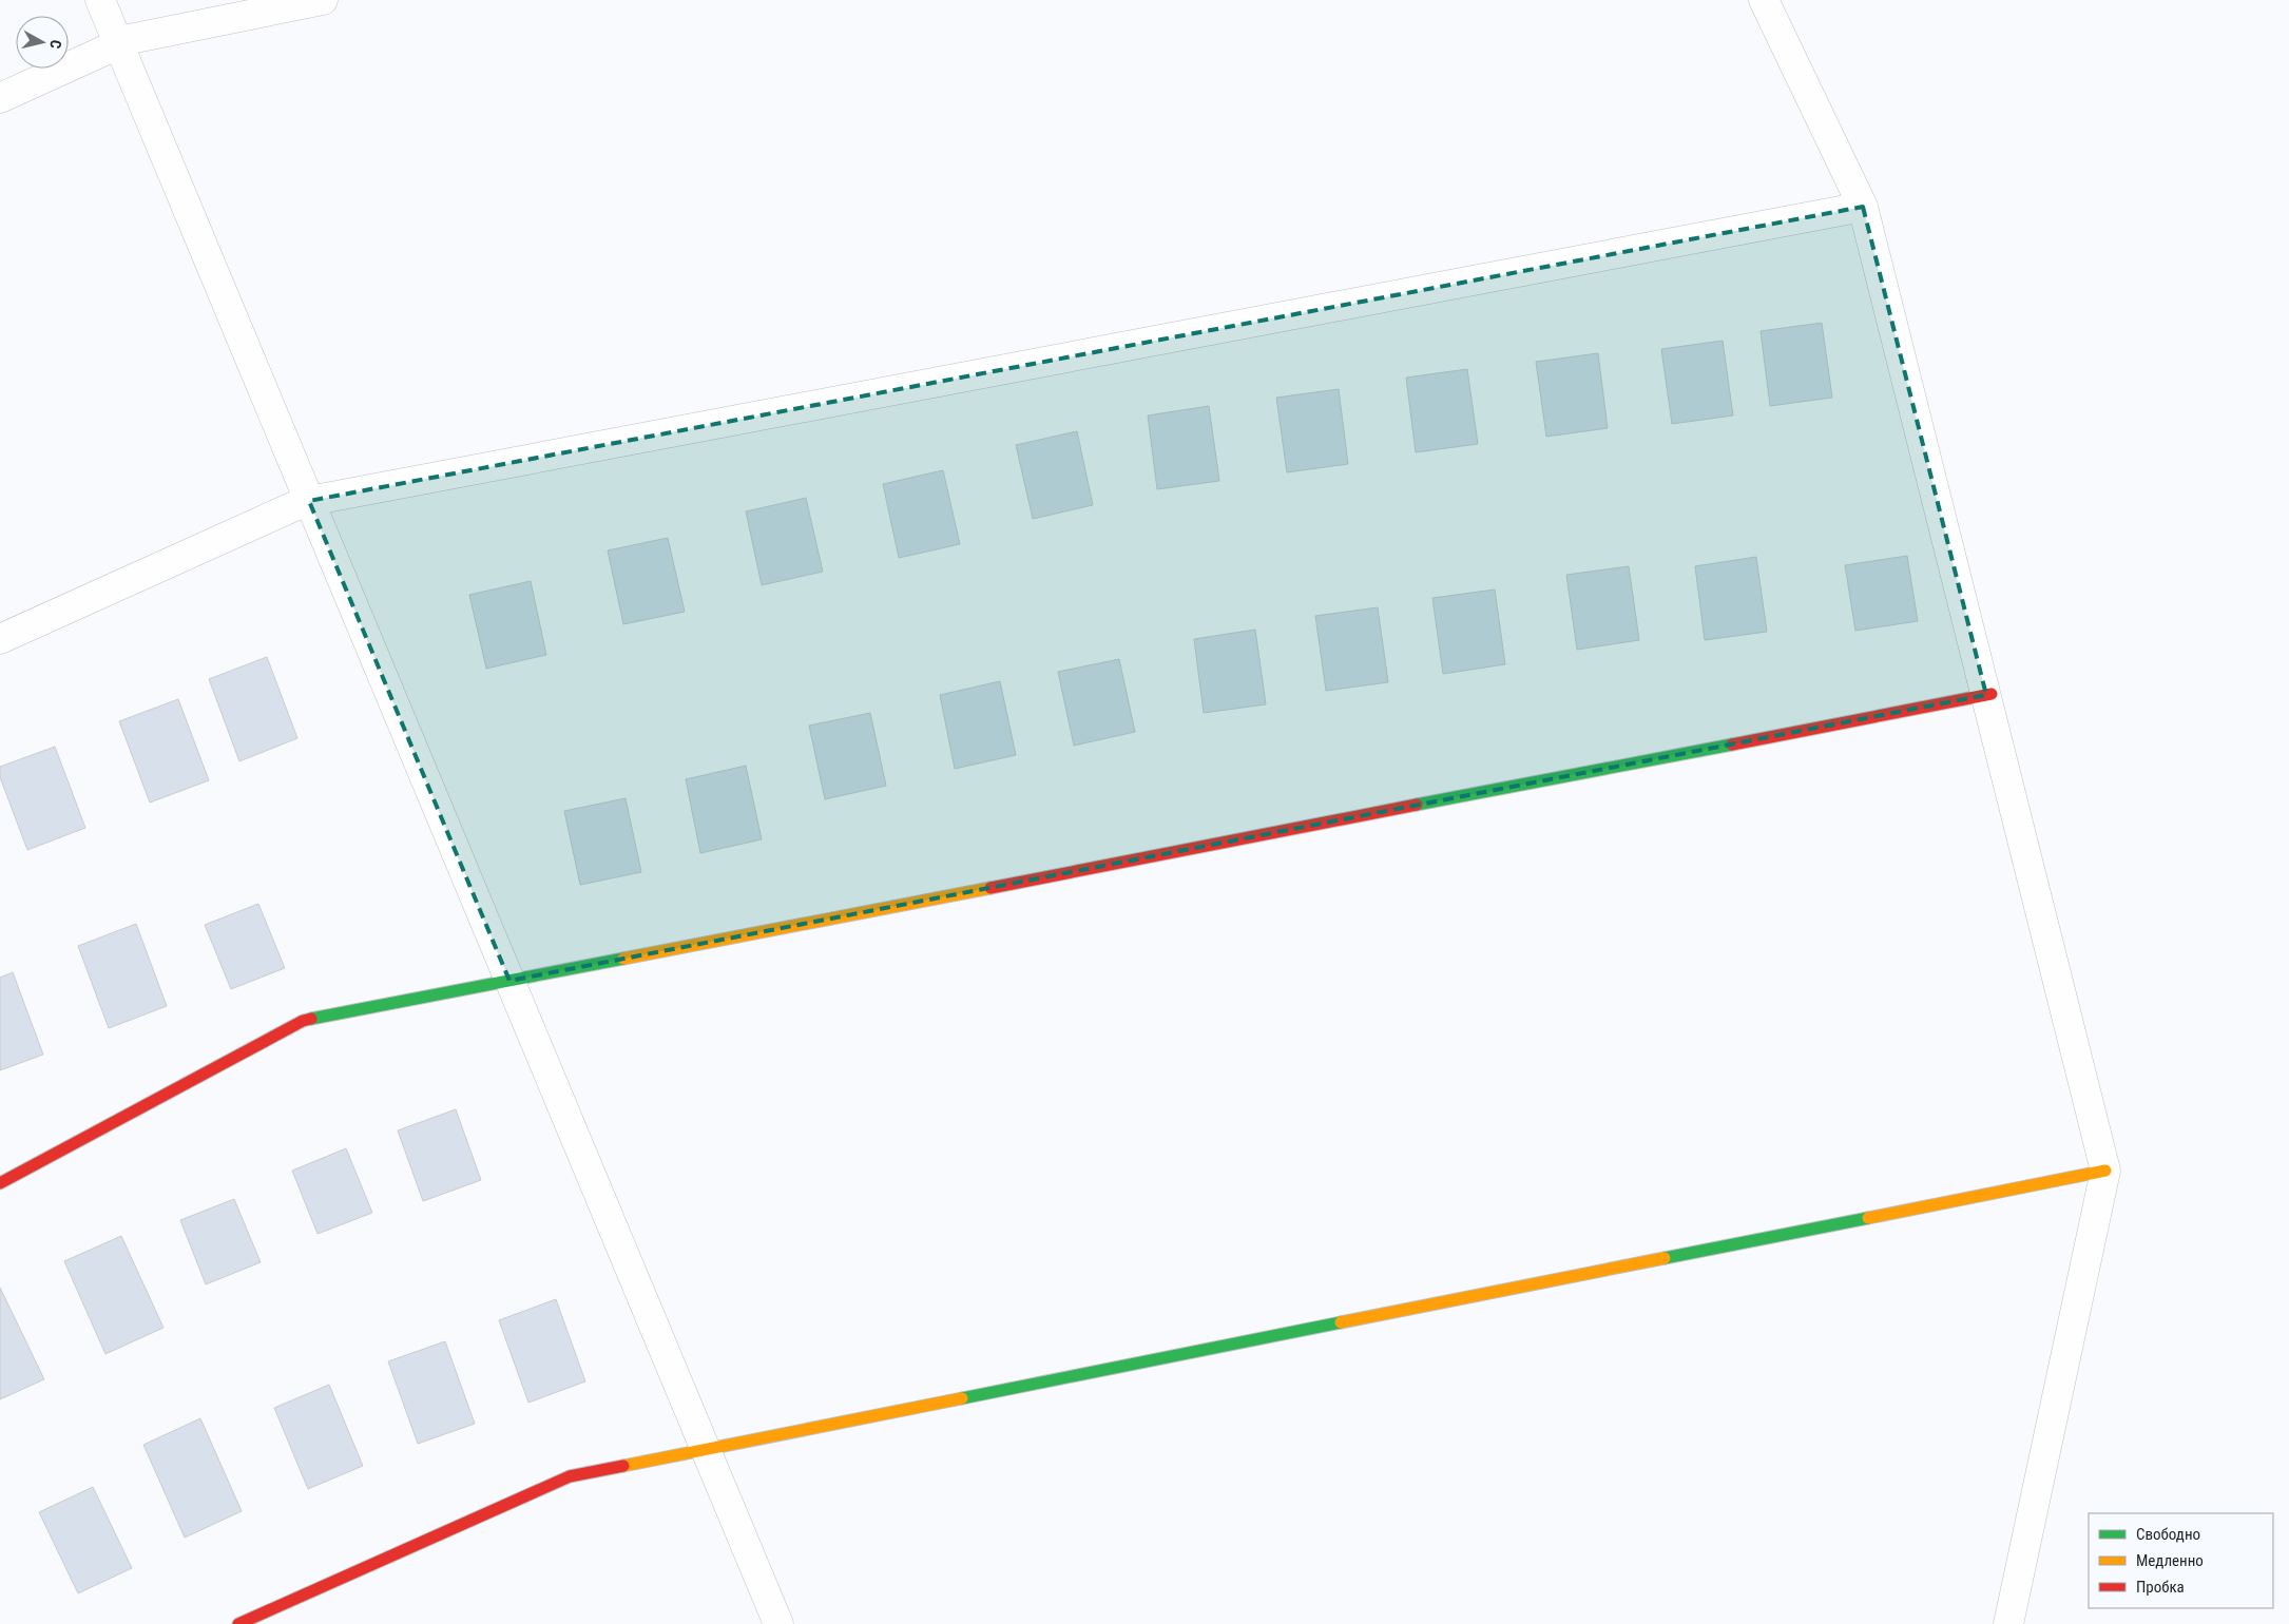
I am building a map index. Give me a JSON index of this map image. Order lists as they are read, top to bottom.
{
  "legend": ["Свободно", "Медленно", "Пробка"],
  "north": "right"
}
